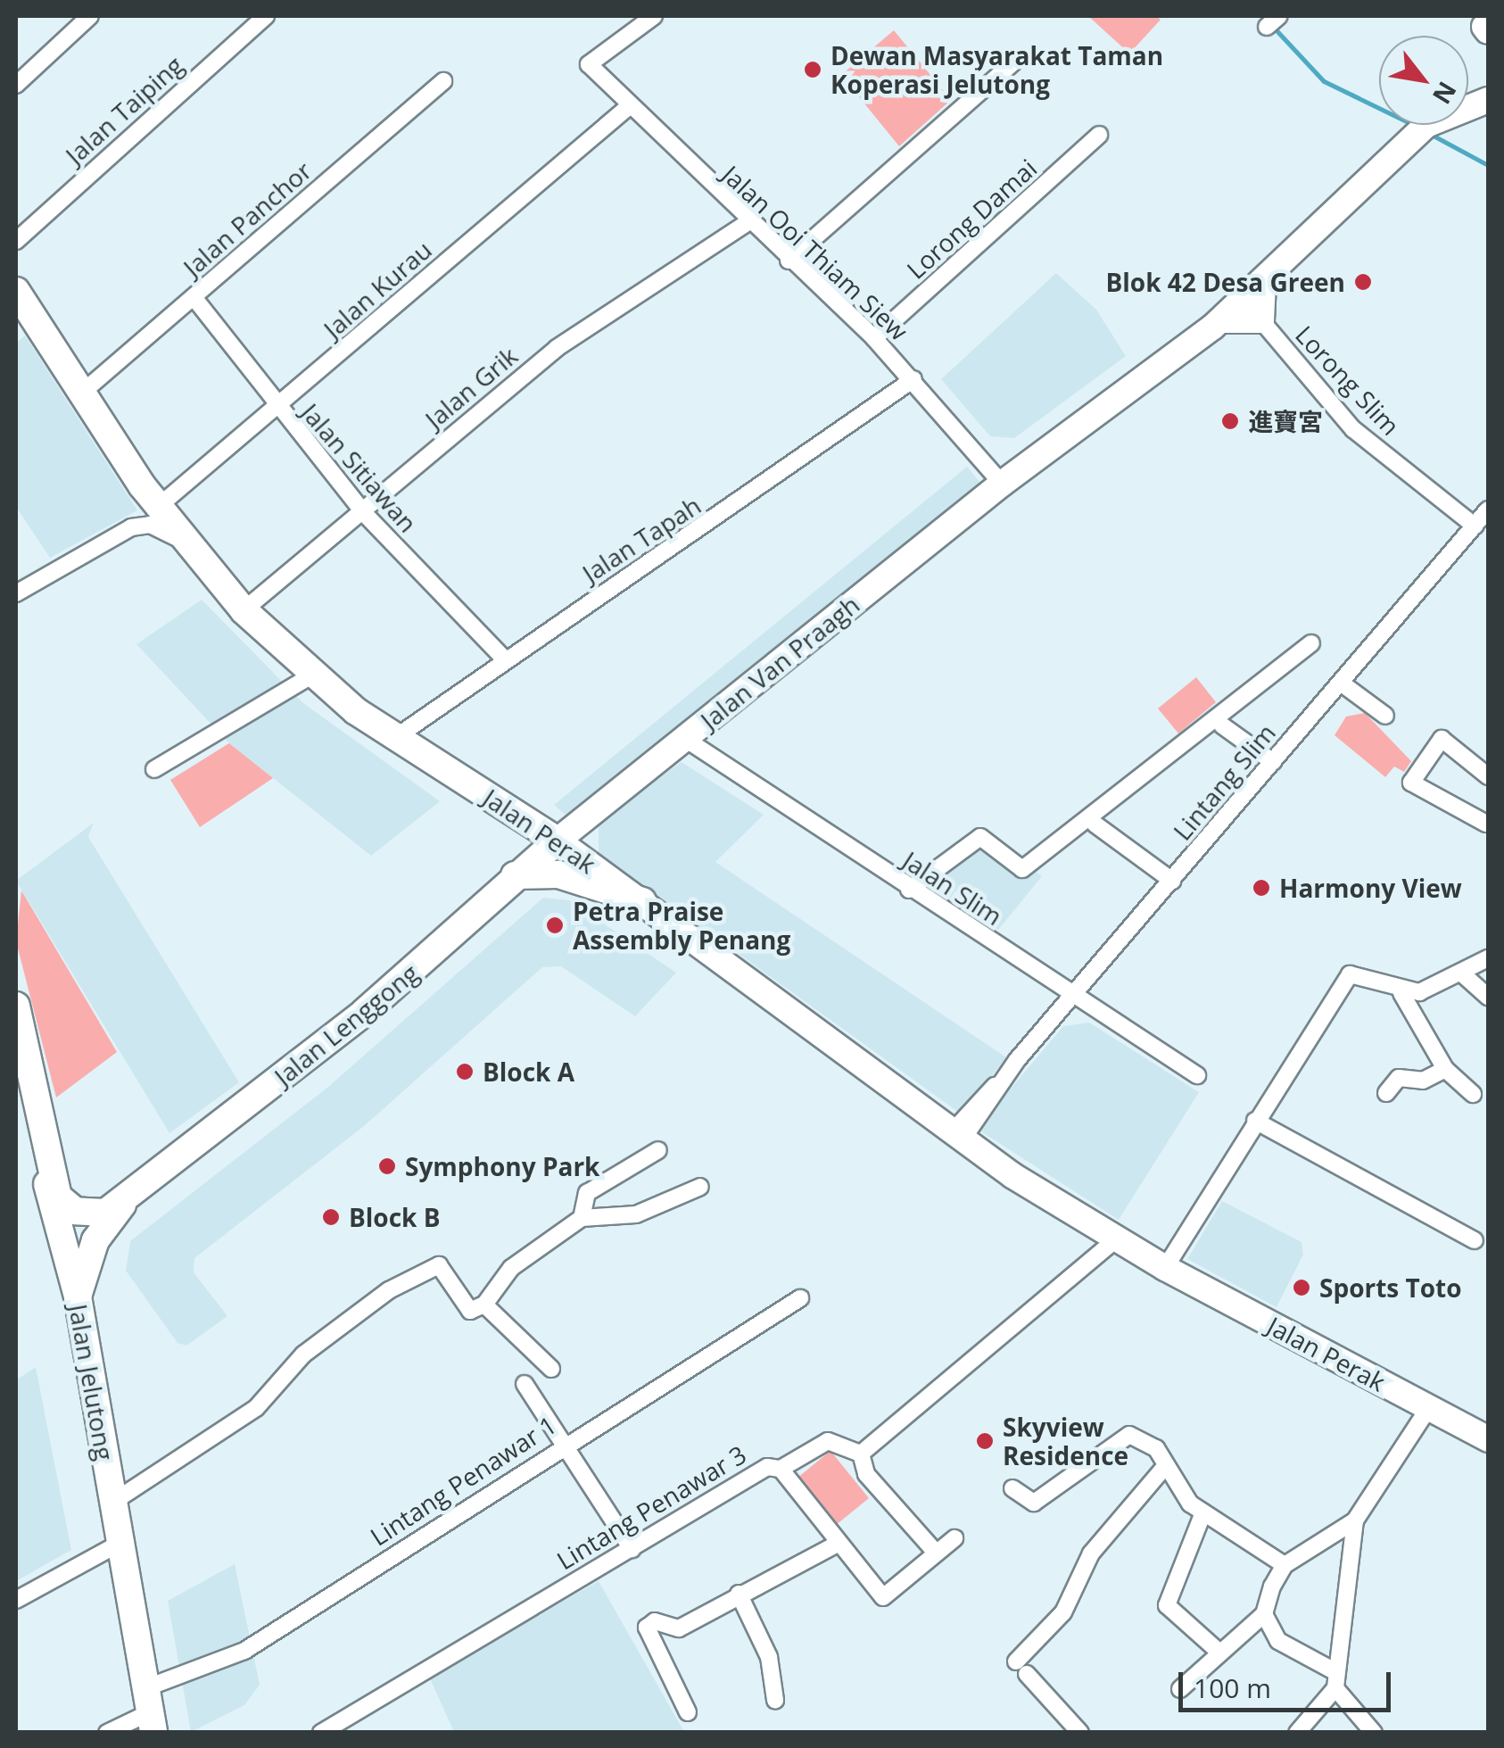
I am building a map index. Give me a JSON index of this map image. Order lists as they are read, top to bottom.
{
  "streets": {
    "main road": [
      "Jalan Van Praagh",
      "Jalan Perak",
      "Jalan Lenggong",
      "Jalan Jelutong"
    ],
    "street": [
      "Jalan Taiping",
      "Jalan Panchor",
      "Lorong Damai",
      "Jalan Ooi Thiam Siew",
      "Jalan Kurau",
      "Lorong Slim",
      "Jalan Grik",
      "Jalan Sitiawan",
      "Jalan Tapah",
      "Lintang Slim",
      "Jalan Slim",
      "Lintang Penawar 1",
      "Lintang Penawar 3"
    ]
  },
  "crossings": [
    ["Jalan Panchor", "Jalan Sitiawan"],
    ["Jalan Panchor", "Jalan Perak"],
    ["Lorong Damai", "Jalan Ooi Thiam Siew"],
    ["Jalan Ooi Thiam Siew", "Jalan Kurau"],
    ["Jalan Ooi Thiam Siew", "Jalan Grik"],
    ["Jalan Ooi Thiam Siew", "Jalan Tapah"],
    ["Jalan Ooi Thiam Siew", "Jalan Van Praagh"],
    ["Jalan Kurau", "Jalan Sitiawan"],
    ["Jalan Kurau", "Jalan Perak"],
    ["Lorong Slim", "Jalan Van Praagh"],
    ["Lorong Slim", "Lintang Slim"],
    ["Jalan Grik", "Jalan Sitiawan"],
    ["Jalan Grik", "Jalan Perak"],
    ["Jalan Sitiawan", "Jalan Tapah"],
    ["Jalan Tapah", "Jalan Perak"],
    ["Jalan Van Praagh", "Jalan Perak"],
    ["Jalan Van Praagh", "Jalan Slim"],
    ["Jalan Van Praagh", "Jalan Lenggong"],
    ["Lintang Slim", "Jalan Perak"],
    ["Lintang Slim", "Jalan Slim"],
    ["Jalan Perak", "Jalan Lenggong"],
    ["Jalan Lenggong", "Jalan Jelutong"],
    ["Jalan Jelutong", "Lintang Penawar 1"]
  ],
  "places": [
    "Dewan Masyarakat Taman Koperasi Jelutong",
    "Blok 42 Desa Green",
    "進寶宮",
    "Harmony View",
    "Petra Praise Assembly Penang",
    "Block A",
    "Symphony Park",
    "Block B",
    "Sports Toto",
    "Skyview Residence"
  ],
  "scale_bar": "100 m",
  "north": "bottom right"
}
